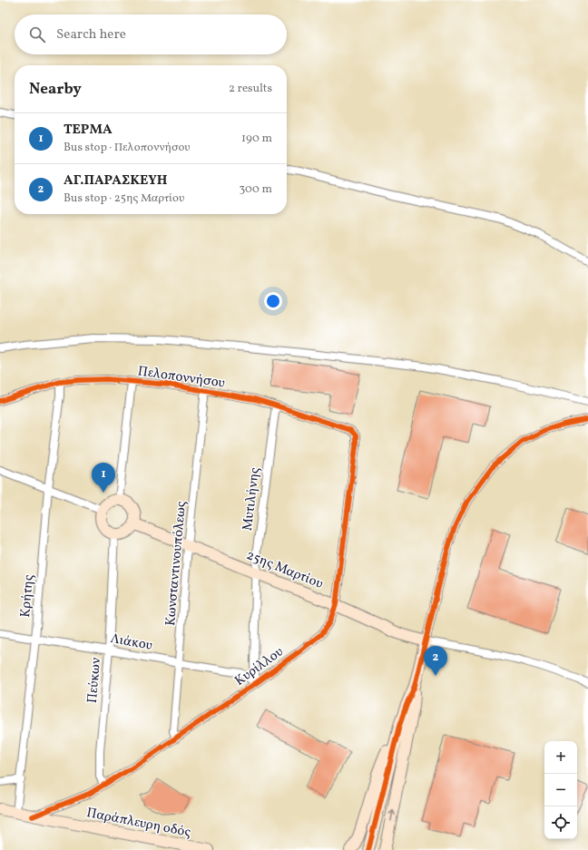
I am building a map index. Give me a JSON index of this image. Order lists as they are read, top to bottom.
{
  "streets": {
    "street": [
      "Πελοποννήσου",
      "Μυτιλήνης",
      "Κωνσταντινουπόλεως",
      "25ης Μαρτίου",
      "Κρήτης",
      "Λιάκου",
      "Κυρίλλου",
      "Πεύκων",
      "Παράπλευρη οδός"
    ]
  },
  "crossings": [
    ["Πελοποννήσου", "Μυτιλήνης"],
    ["Πελοποννήσου", "Κωνσταντινουπόλεως"],
    ["Πελοποννήσου", "25ης Μαρτίου"],
    ["Πελοποννήσου", "Κρήτης"],
    ["Πελοποννήσου", "Κυρίλλου"],
    ["Πελοποννήσου", "Πεύκων"],
    ["Μυτιλήνης", "25ης Μαρτίου"],
    ["Μυτιλήνης", "Λιάκου"],
    ["Μυτιλήνης", "Κυρίλλου"],
    ["Κωνσταντινουπόλεως", "25ης Μαρτίου"],
    ["Κωνσταντινουπόλεως", "Λιάκου"],
    ["Κωνσταντινουπόλεως", "Κυρίλλου"],
    ["25ης Μαρτίου", "Κυρίλλου"],
    ["25ης Μαρτίου", "Πεύκων"],
    ["Κρήτης", "Λιάκου"],
    ["Κρήτης", "Παράπλευρη οδός"],
    ["Λιάκου", "Κυρίλλου"],
    ["Λιάκου", "Πεύκων"],
    ["Κυρίλλου", "Πεύκων"],
    ["Κυρίλλου", "Παράπλευρη οδός"]
  ],
  "page": {
    "search": "Search here",
    "heading": ["Nearby", "2 results"],
    "list": [
      {
        "mark": "1",
        "name": "ΤΕΡΜΑ",
        "note": "Bus stop · Πελοποννήσου",
        "value": "190 m"
      },
      {
        "mark": "2",
        "name": "ΑΓ.ΠΑΡΑΣΚΕΥΗ",
        "note": "Bus stop · 25ης Μαρτίου",
        "value": "300 m"
      }
    ],
    "pins": ["1", "2"],
    "map_buttons": ["+", "−"]
  }
}
